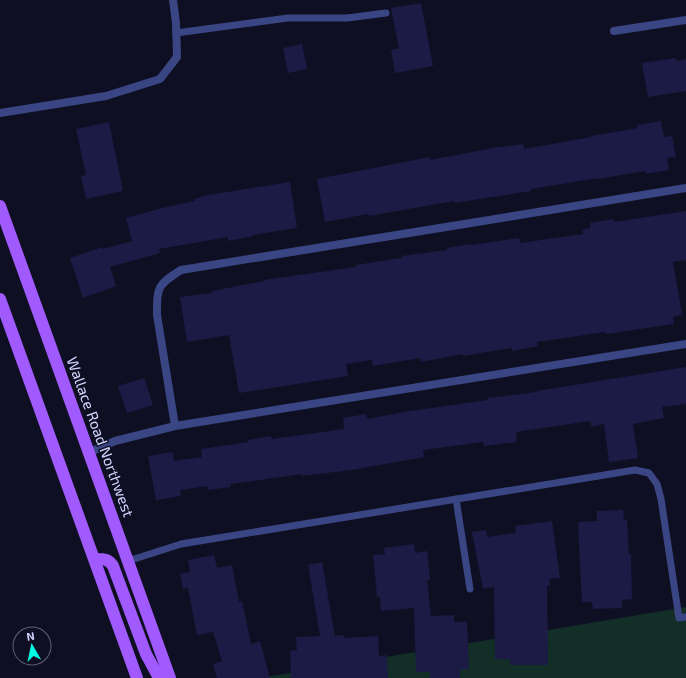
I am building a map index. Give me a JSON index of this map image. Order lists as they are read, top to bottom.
{
  "streets": {
    "main road": ["Wallace Road Northwest"]
  },
  "north": "top"
}
